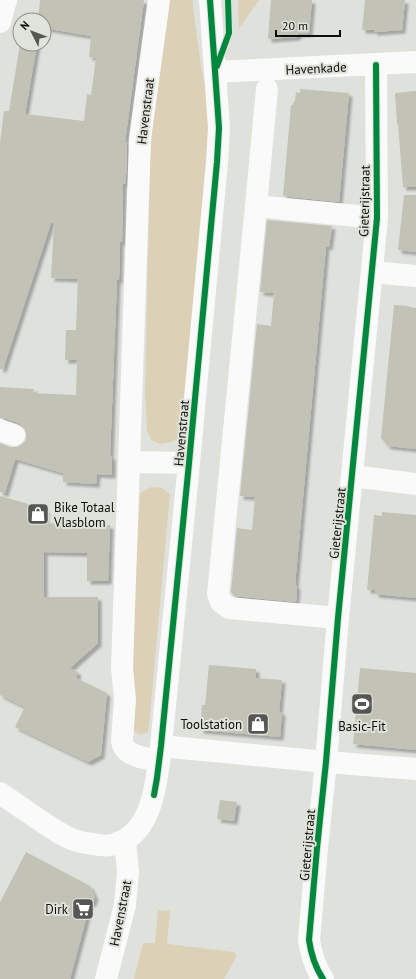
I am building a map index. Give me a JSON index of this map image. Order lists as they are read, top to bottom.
{
  "streets": {
    "street": ["Havenkade", "Havenstraat", "Gieterijstraat"]
  },
  "crossings": [
    ["Havenkade", "Havenstraat"],
    ["Havenkade", "Gieterijstraat"]
  ],
  "places": {
    "shop": ["Bike Totaal Vlasblom", "Toolstation"],
    "sports": ["Basic-Fit"],
    "supermarket": ["Dirk"]
  },
  "scale_bar": "20 m",
  "north": "top left"
}
